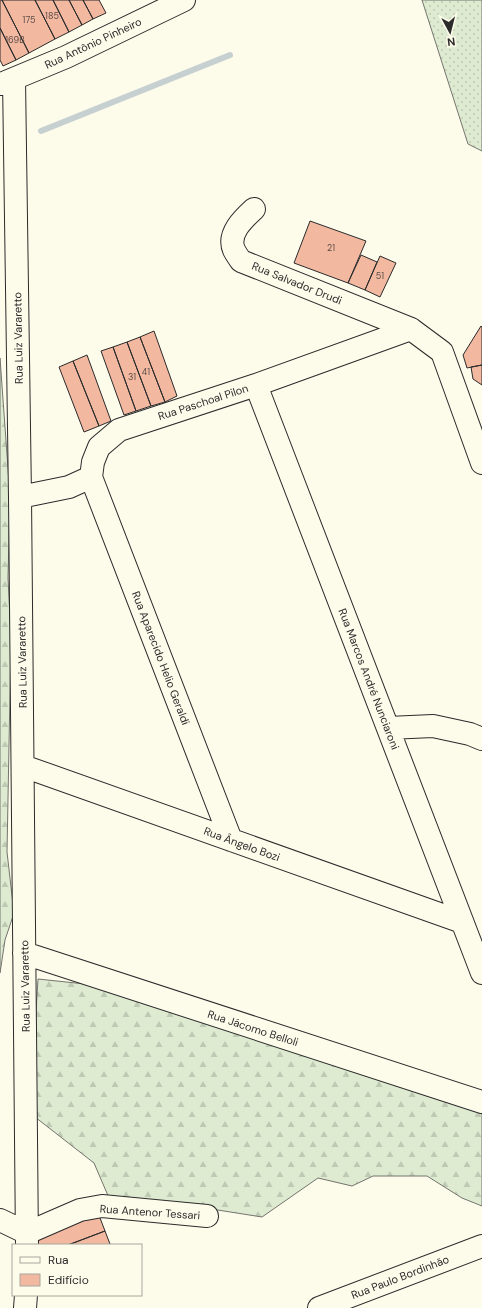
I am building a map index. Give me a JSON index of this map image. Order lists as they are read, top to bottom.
{
  "streets": {
    "street": [
      "Rua Antônio Pinheiro",
      "Rua Salvador Drudi",
      "Rua Luiz Vararetto",
      "Rua Paschoal Pilon",
      "Rua Aparecido Helio Geraldi",
      "Rua Marcos André Nunciaroni",
      "Rua Ângelo Bozi",
      "Rua Jácomo Belloli",
      "Rua Antenor Tessari",
      "Rua Paulo Bordinhão"
    ]
  },
  "crossings": [
    ["Rua Antônio Pinheiro", "Rua Luiz Vararetto"],
    ["Rua Salvador Drudi", "Rua Paschoal Pilon"],
    ["Rua Luiz Vararetto", "Rua Ângelo Bozi"],
    ["Rua Luiz Vararetto", "Rua Jácomo Belloli"],
    ["Rua Luiz Vararetto", "Rua Antenor Tessari"],
    ["Rua Paschoal Pilon", "Rua Aparecido Helio Geraldi"],
    ["Rua Paschoal Pilon", "Rua Marcos André Nunciaroni"],
    ["Rua Aparecido Helio Geraldi", "Rua Ângelo Bozi"],
    ["Rua Marcos André Nunciaroni", "Rua Ângelo Bozi"]
  ],
  "house_numbers": [
    "185",
    "175",
    "169B",
    "21",
    "51",
    "41",
    "31"
  ],
  "legend": ["Rua", "Edifício"],
  "north": "bottom"
}
